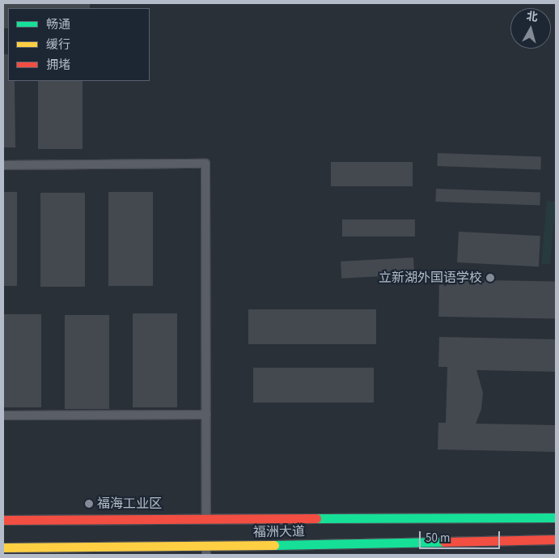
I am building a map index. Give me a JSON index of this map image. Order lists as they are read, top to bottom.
{
  "streets": {
    "main road": ["福洲大道"]
  },
  "places": ["立新湖外国语学校", "福海工业区"],
  "legend": ["畅通", "缓行", "拥堵"],
  "scale_bar": "50 m",
  "north": "top"
}
